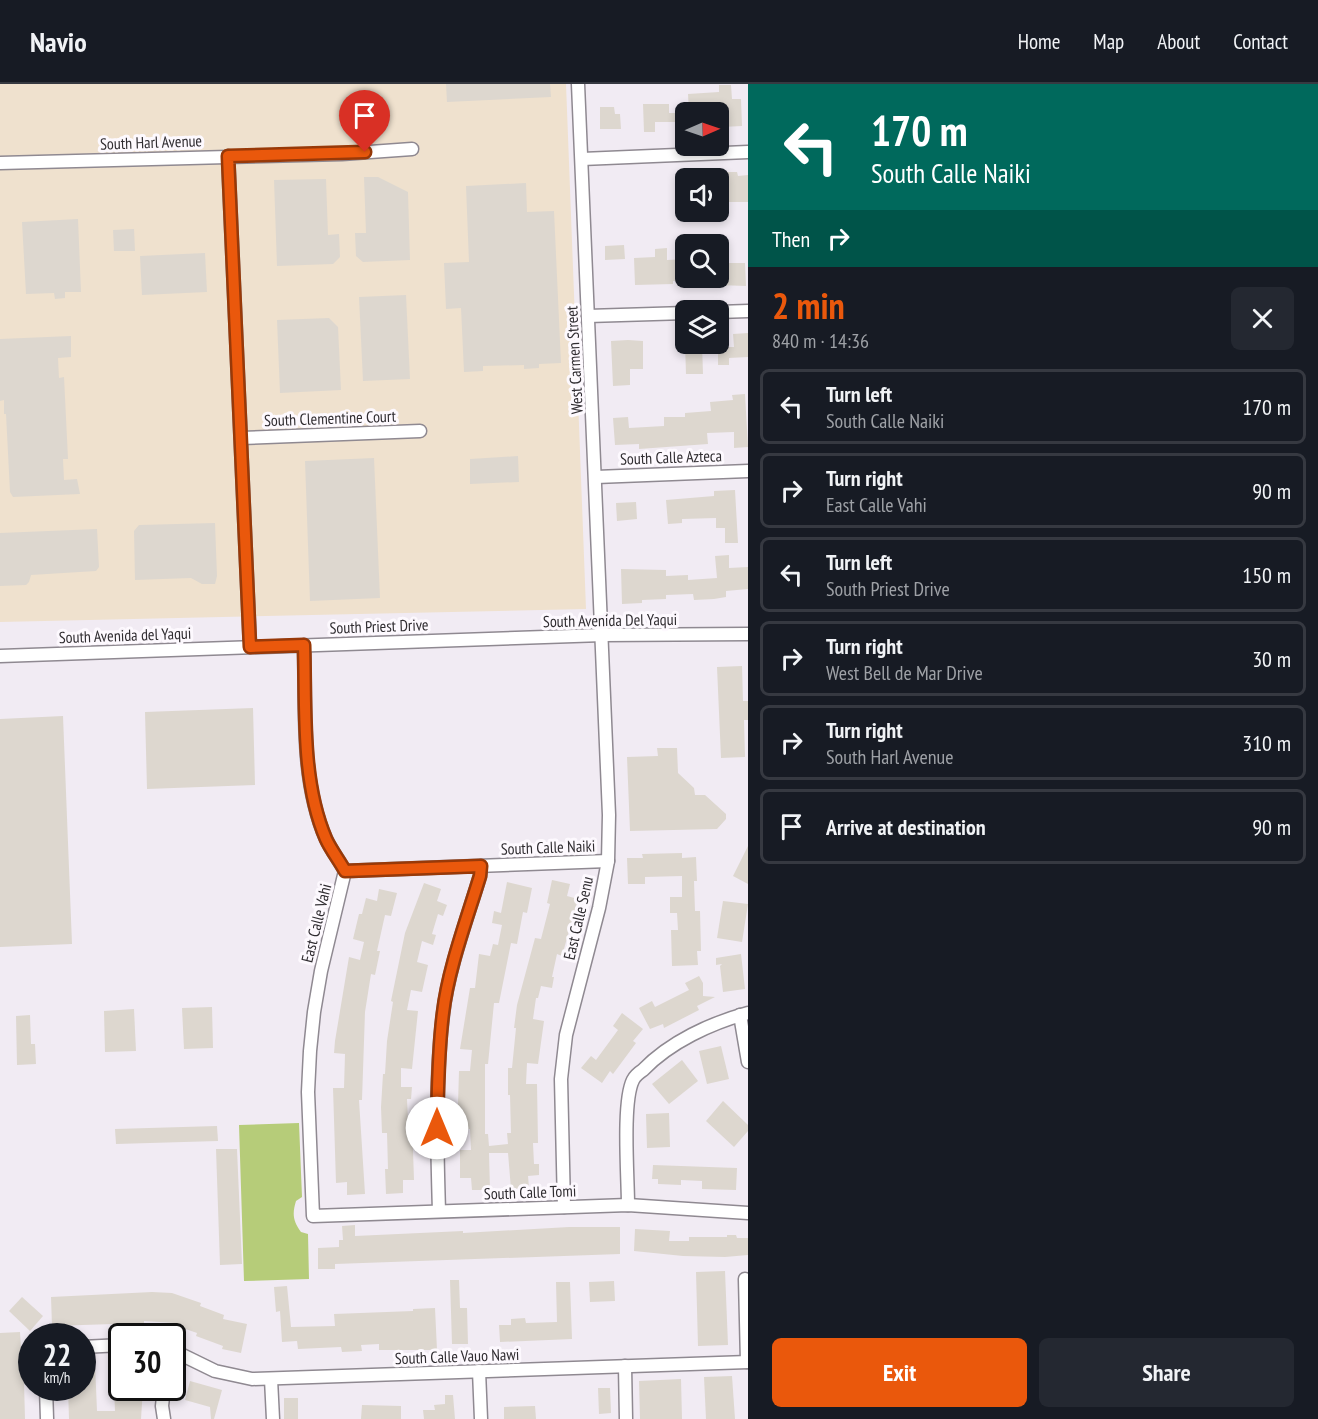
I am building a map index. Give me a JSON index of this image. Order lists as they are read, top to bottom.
{
  "streets": {
    "street": [
      "South Harl Avenue",
      "West Carmen Street",
      "South Clementine Court",
      "South Calle Azteca",
      "South Avenida Del Yaqui",
      "South Priest Drive",
      "South Avenida del Yaqui",
      "South Calle Naiki",
      "East Calle Senu",
      "East Calle Vahi",
      "South Calle Tomi",
      "South Calle Vauo Nawi"
    ]
  },
  "crossings": [
    ["West Carmen Street", "South Calle Azteca"],
    ["West Carmen Street", "South Avenida Del Yaqui"],
    ["West Carmen Street", "East Calle Senu"],
    ["South Avenida Del Yaqui", "South Priest Drive"],
    ["South Avenida Del Yaqui", "East Calle Senu"],
    ["South Priest Drive", "South Avenida del Yaqui"],
    ["South Priest Drive", "East Calle Vahi"],
    ["South Calle Naiki", "East Calle Senu"],
    ["South Calle Naiki", "East Calle Vahi"],
    ["East Calle Senu", "South Calle Tomi"],
    ["East Calle Vahi", "South Calle Tomi"]
  ],
  "north": "right",
  "page": {
    "header": "Navio",
    "nav": [
      "Home",
      "Map",
      "About",
      "Contact"
    ],
    "turn": ["170 m", "South Calle Naiki"],
    "then": "Then",
    "heading": ["2 min", "840 m · 14:36"],
    "list": [
      {
        "name": "Turn left",
        "note": "South Calle Naiki",
        "value": "170 m"
      },
      {
        "name": "Turn right",
        "note": "East Calle Vahi",
        "value": "90 m"
      },
      {
        "name": "Turn left",
        "note": "South Priest Drive",
        "value": "150 m"
      },
      {
        "name": "Turn right",
        "note": "West Bell de Mar Drive",
        "value": "30 m"
      },
      {
        "name": "Turn right",
        "note": "South Harl Avenue",
        "value": "310 m"
      },
      {
        "name": "Arrive at destination",
        "value": "90 m"
      }
    ],
    "speed": "22 km/h",
    "limit": "30",
    "buttons": ["Exit", "Share"]
  }
}
